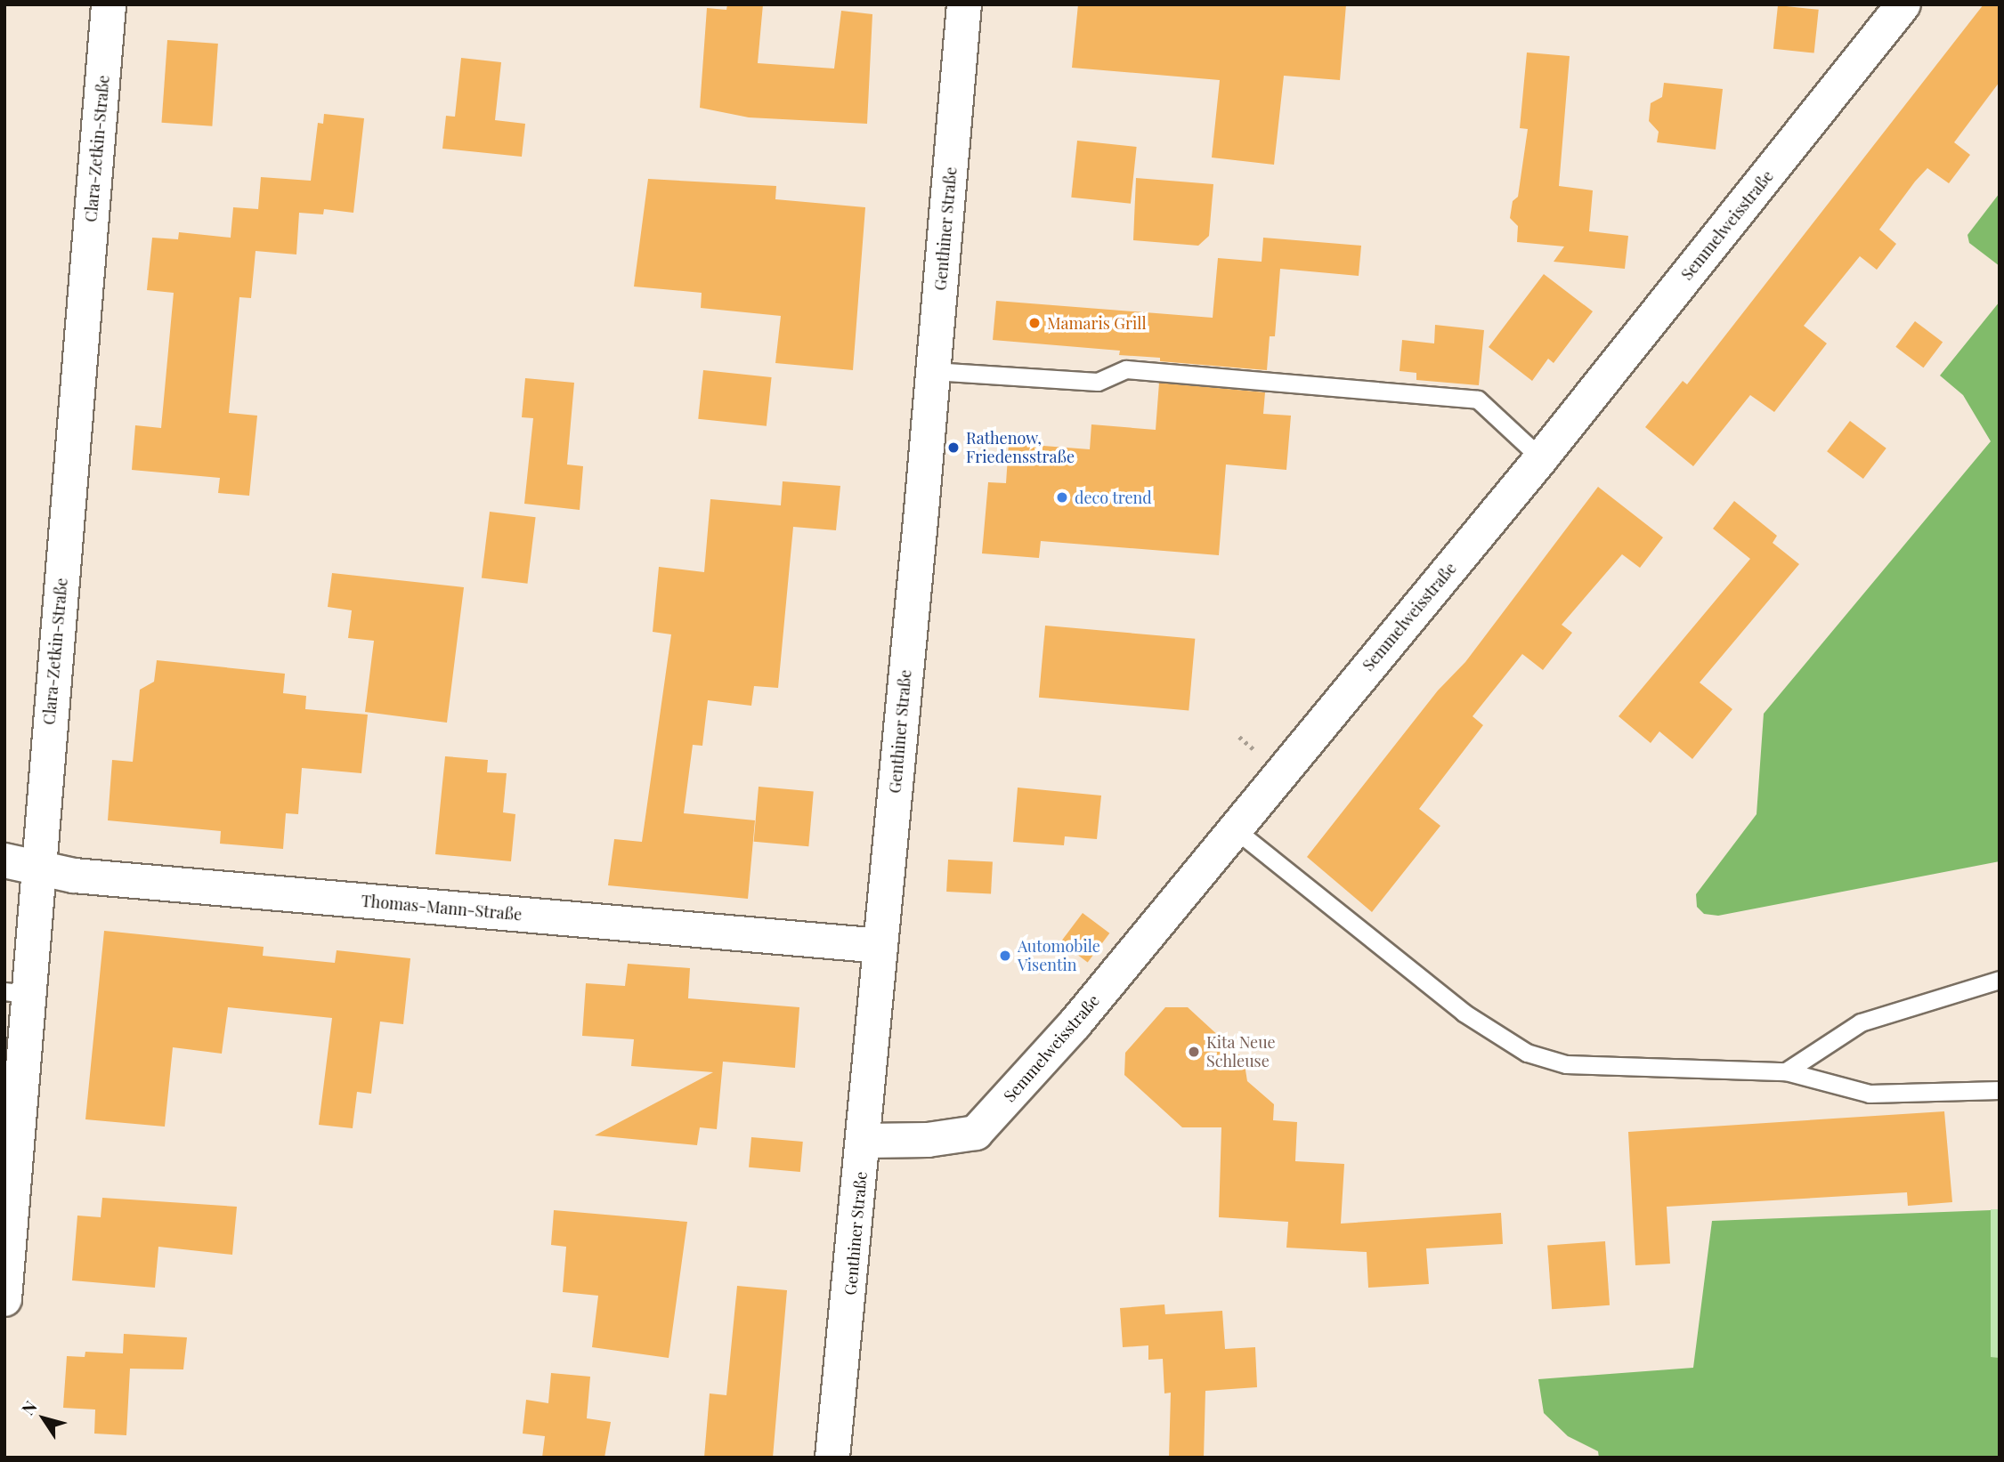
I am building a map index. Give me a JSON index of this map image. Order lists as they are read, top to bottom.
{
  "streets": {
    "street": [
      "Clara-Zetkin-Straße",
      "Semmelweisstraße",
      "Genthiner Straße",
      "Thomas-Mann-Straße"
    ]
  },
  "crossings": [
    ["Clara-Zetkin-Straße", "Thomas-Mann-Straße"],
    ["Semmelweisstraße", "Genthiner Straße"],
    ["Genthiner Straße", "Thomas-Mann-Straße"]
  ],
  "places": [
    "Mamaris Grill",
    "Rathenow, Friedensstraße",
    "deco trend",
    "Automobile Visentin",
    "Kita Neue Schleuse"
  ],
  "north": "top left"
}
